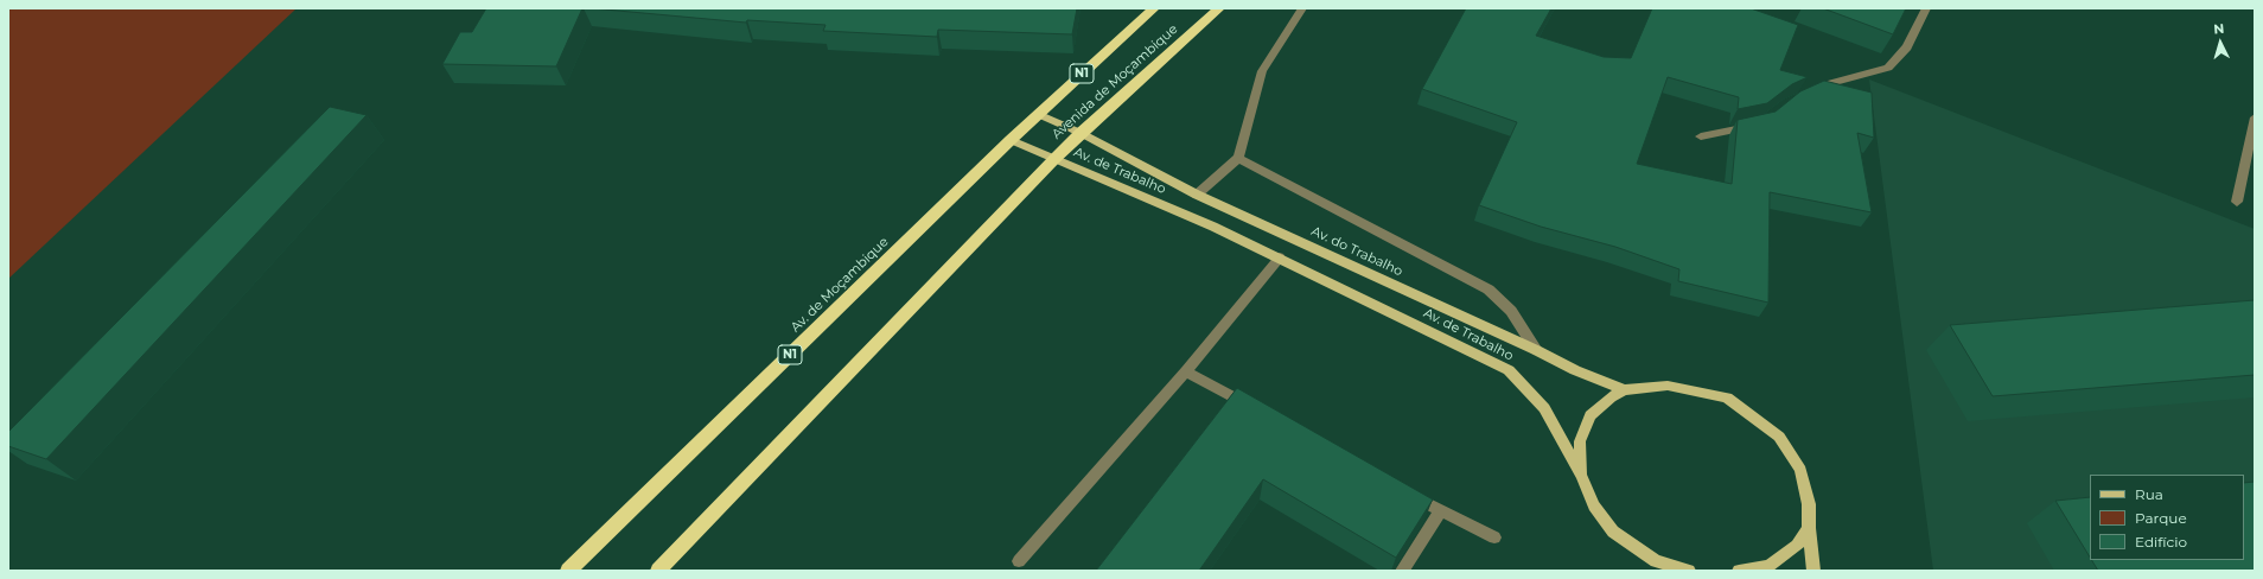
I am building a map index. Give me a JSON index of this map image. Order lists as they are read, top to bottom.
{
  "streets": {
    "highway": ["N1", "Avenida de Moçambique", "Av. de Moçambique"],
    "main road": ["Av. de Trabalho", "Av. do Trabalho"]
  },
  "crossings": [
    ["N1", "Av. de Trabalho"],
    ["N1", "Av. do Trabalho"],
    ["N1", "Av. de Moçambique"],
    ["Avenida de Moçambique", "Av. de Trabalho"],
    ["Avenida de Moçambique", "Av. do Trabalho"],
    ["Av. de Trabalho", "Av. de Moçambique"]
  ],
  "legend": ["Rua", "Parque", "Edifício"],
  "north": "top"
}
